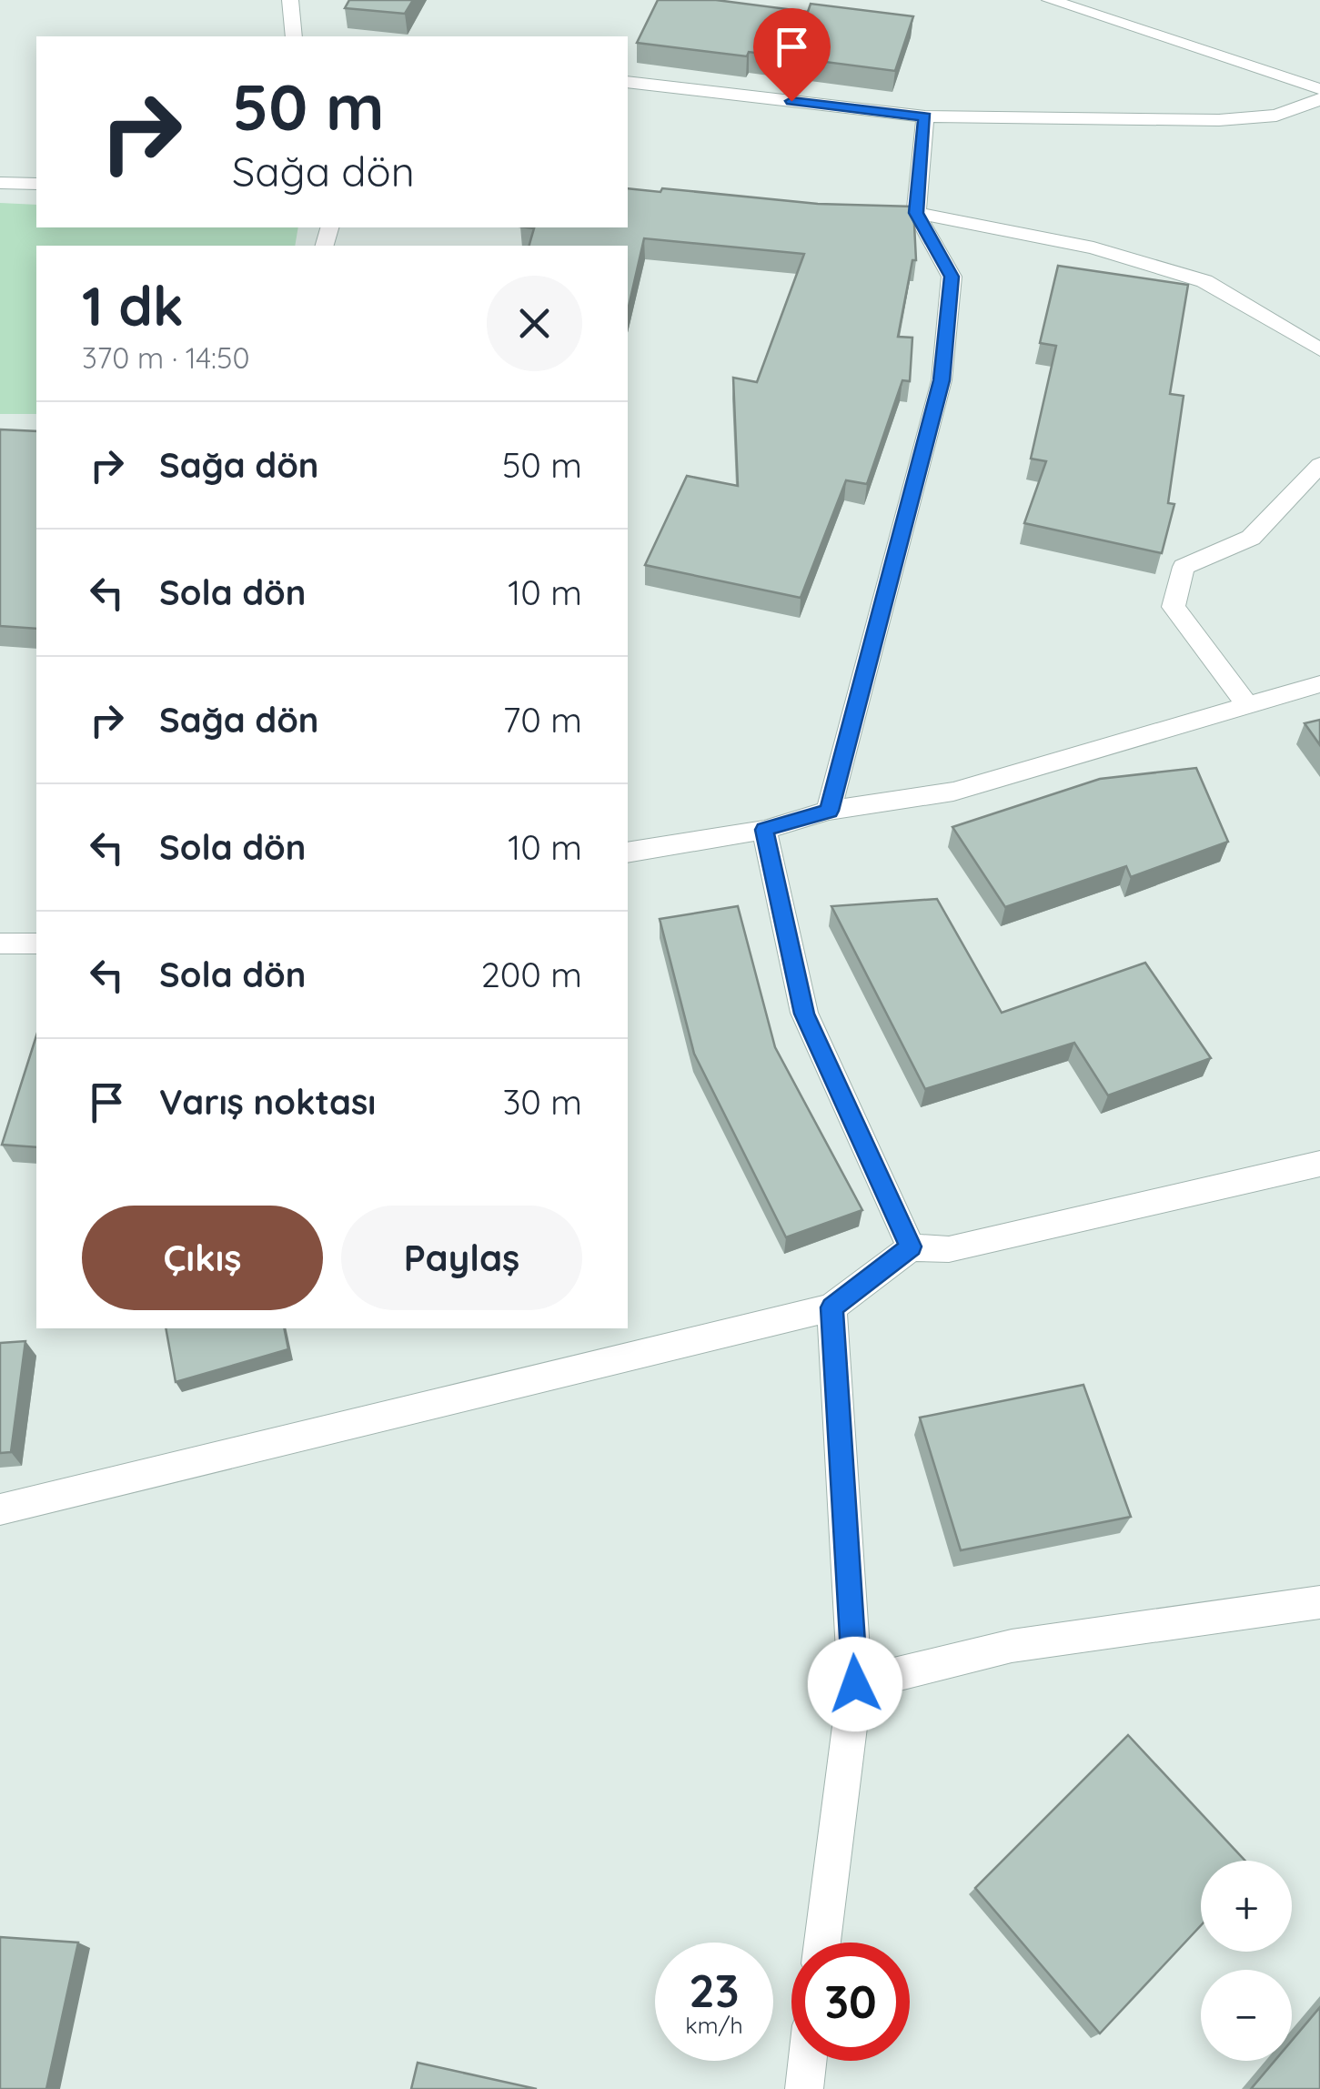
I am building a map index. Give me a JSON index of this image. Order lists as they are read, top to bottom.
{
  "page": {
    "turn": ["50 m", "Sağa dön"],
    "heading": ["1 dk", "370 m · 14:50"],
    "list": [
      {
        "name": "Sağa dön",
        "value": "50 m"
      },
      {
        "name": "Sola dön",
        "value": "10 m"
      },
      {
        "name": "Sağa dön",
        "value": "70 m"
      },
      {
        "name": "Sola dön",
        "value": "10 m"
      },
      {
        "name": "Sola dön",
        "value": "200 m"
      },
      {
        "name": "Varış noktası",
        "value": "30 m"
      }
    ],
    "buttons": ["Çıkış", "Paylaş"],
    "map_buttons": ["+", "−"],
    "speed": "23 km/h",
    "limit": "30"
  }
}
